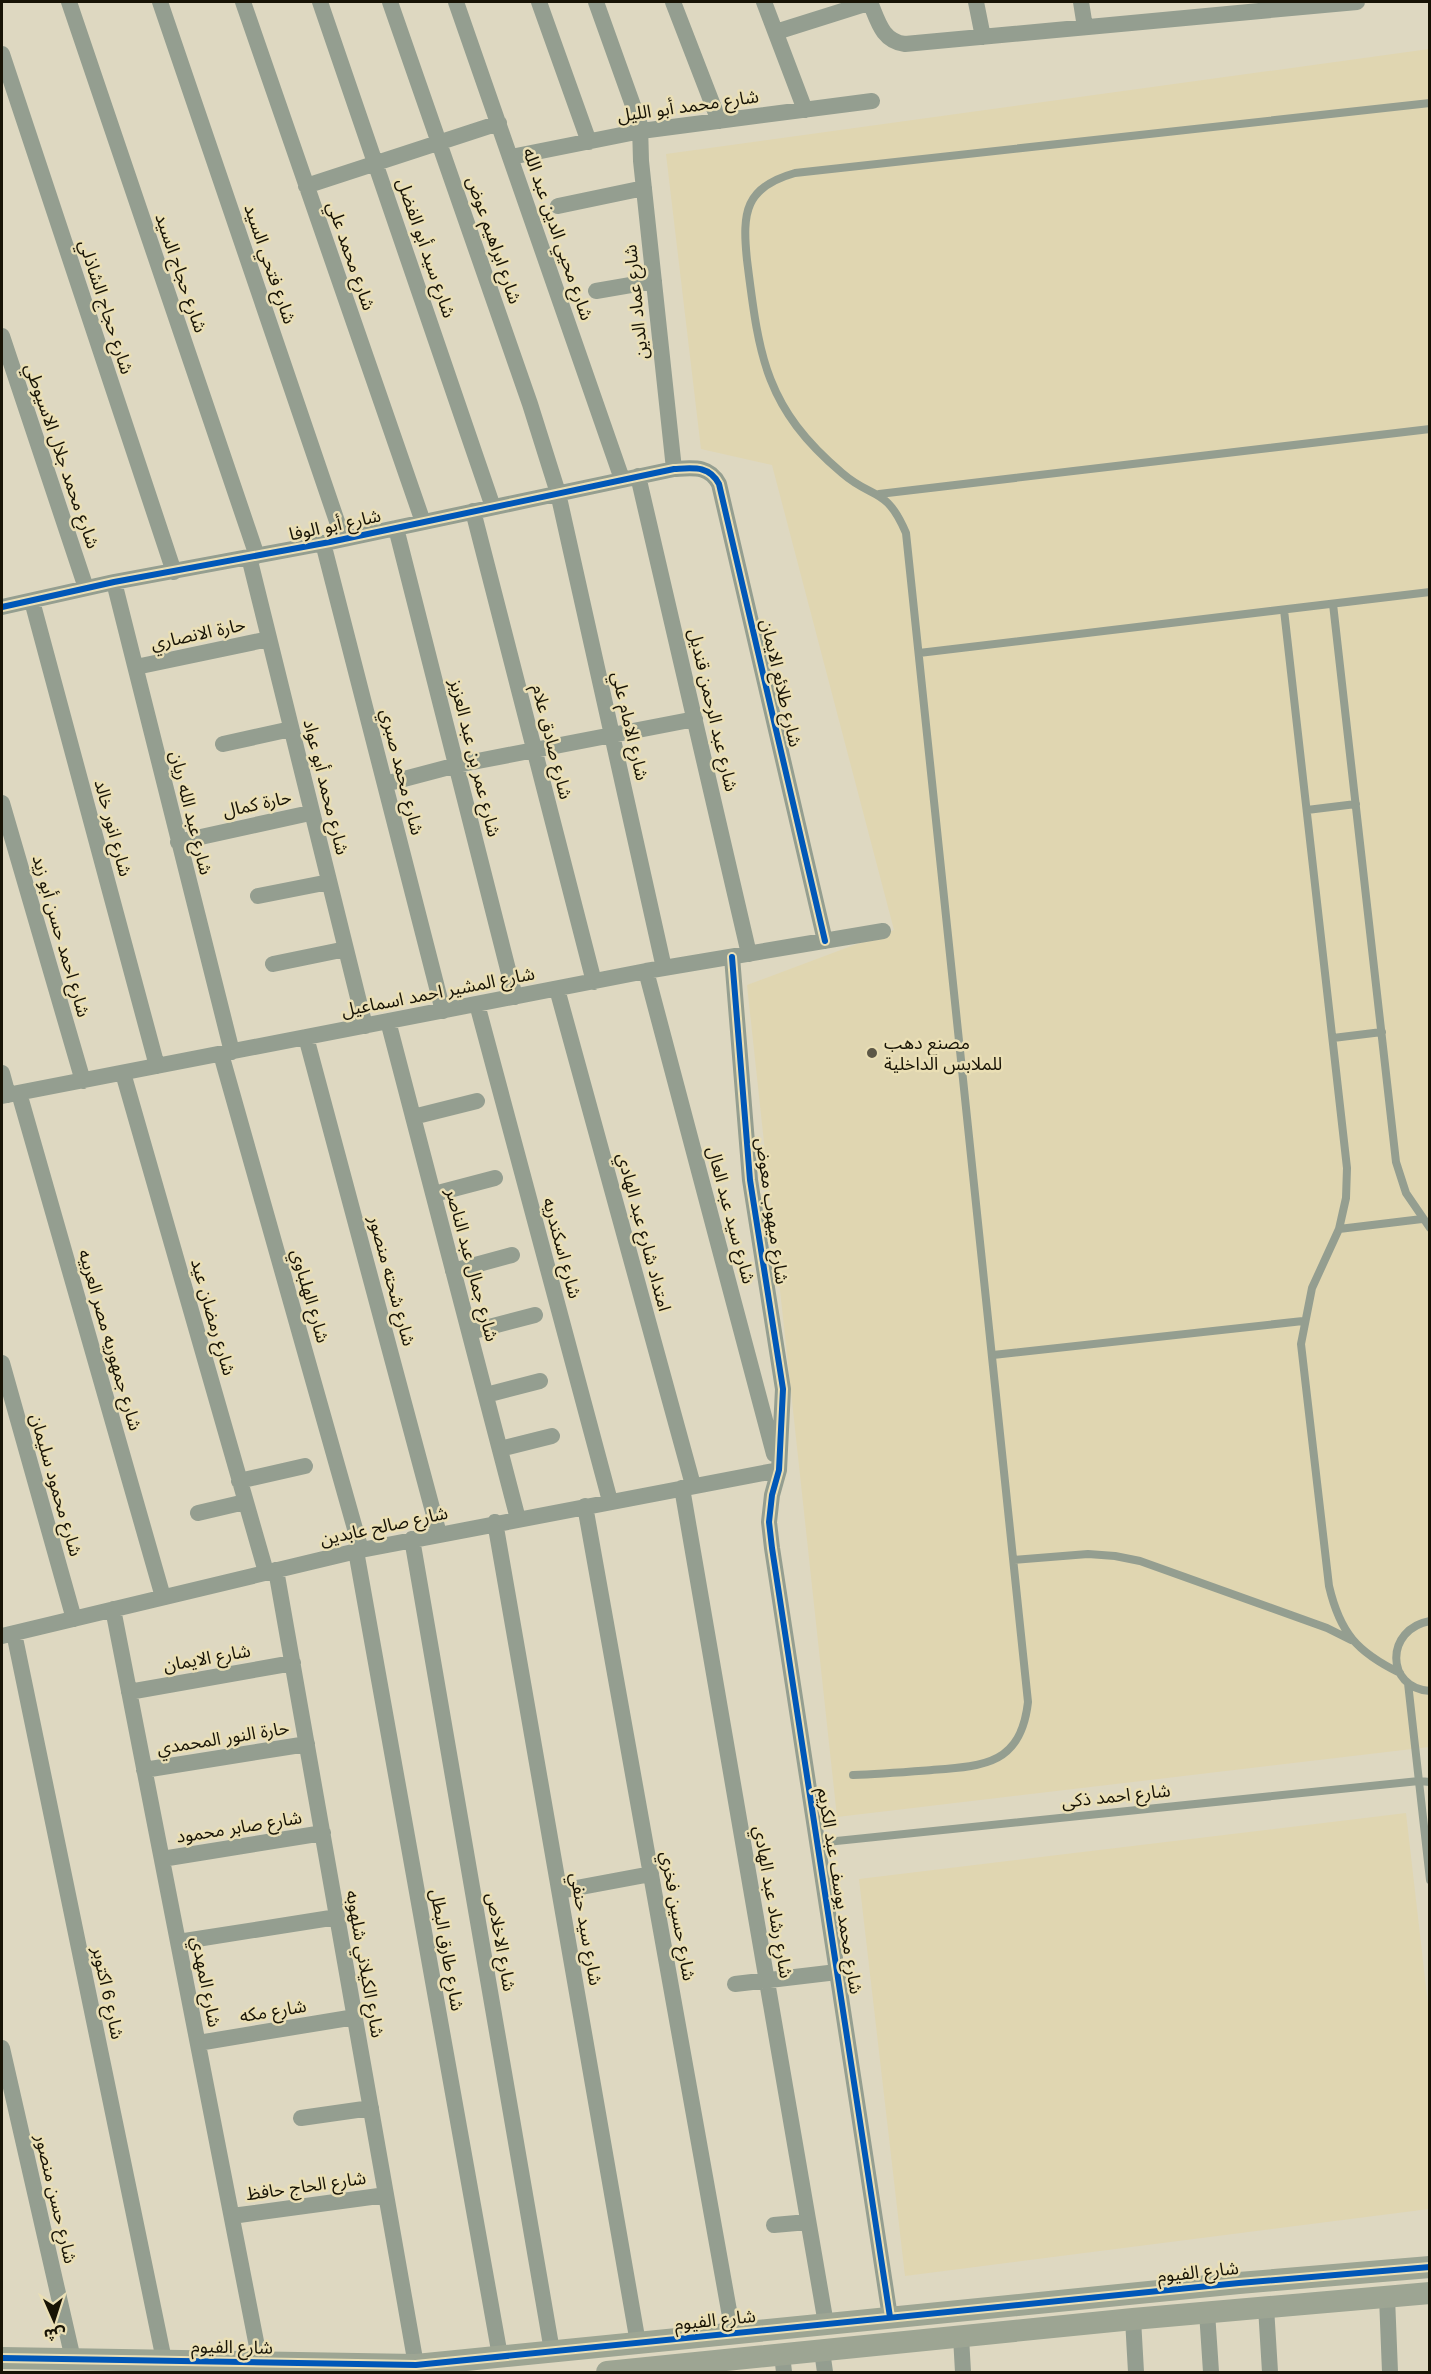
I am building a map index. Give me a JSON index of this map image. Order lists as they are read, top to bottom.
{
  "streets": {
    "street": [
      "شارع محمد أبو الليل",
      "شارع محيي الدين عبد الله",
      "شارع ابراهيم عوض",
      "شارع سيد أبو الفضل",
      "شارع محمد علي",
      "شارع فتحي السيد",
      "شارع حجاج السيد",
      "شارع عماد الدين",
      "شارع حجاج الشاذلي",
      "شارع محمد جلال الاسيوطي",
      "شارع أبو الوفا",
      "حارة الانصاري",
      "شارع طلائع الايمان",
      "شارع عبد الرحمن قنديل",
      "شارع الامام علي",
      "شارع صادق علام",
      "شارع عمر بن عبد العزيز",
      "شارع محمد صبري",
      "شارع محمد أبو عواد",
      "حارة كمال",
      "شارع عبد الله ريان",
      "شارع انور خالد",
      "شارع احمد حسن أبو زيد",
      "شارع المشير احمد اسماعيل",
      "شارع ميهوب معوض",
      "شارع سيد عبد العال",
      "امتداد شارع عبد الهادي",
      "شارع اسكندريه",
      "شارع جمال عبد الناصر",
      "شارع شحته منصور",
      "شارع الهلباوي",
      "شارع رمضان عيد",
      "شارع جمهوريه مصر العربيه",
      "شارع محمود سليمان",
      "شارع صالح عابدين",
      "شارع الايمان",
      "حارة النور المحمدي",
      "شارع صابر محمود",
      "شارع محمد يوسف عبد الكريم",
      "شارع رشاد عبد الهادي",
      "شارع حسين فخري",
      "شارع سيد حنفي",
      "شارع الاخلاص",
      "شارع طارق البطل",
      "شارع الكيلاني شلهوبه",
      "شارع المهدي",
      "شارع 6 اكتوبر",
      "شارع مكه",
      "شارع الحاج حافظ",
      "شارع حسن منصور",
      "شارع الفيوم"
    ],
    "lane": ["شارع احمد ذكى"]
  },
  "crossings": [
    ["شارع محمد أبو الليل", "شارع محيي الدين عبد الله"],
    ["شارع محمد أبو الليل", "شارع عماد الدين"],
    ["شارع محيي الدين عبد الله", "شارع أبو الوفا"],
    ["شارع محيي الدين عبد الله", "شارع عبد الرحمن قنديل"],
    ["شارع ابراهيم عوض", "شارع أبو الوفا"],
    ["شارع ابراهيم عوض", "شارع الامام علي"],
    ["شارع سيد أبو الفضل", "شارع أبو الوفا"],
    ["شارع محمد علي", "شارع أبو الوفا"],
    ["شارع فتحي السيد", "شارع أبو الوفا"],
    ["شارع حجاج السيد", "شارع أبو الوفا"],
    ["شارع حجاج السيد", "شارع محمد أبو عواد"],
    ["شارع عماد الدين", "شارع أبو الوفا"],
    ["شارع عماد الدين", "شارع طلائع الايمان"],
    ["شارع حجاج الشاذلي", "شارع أبو الوفا"],
    ["شارع محمد جلال الاسيوطي", "شارع أبو الوفا"],
    ["شارع أبو الوفا", "شارع طلائع الايمان"],
    ["شارع أبو الوفا", "شارع عبد الرحمن قنديل"],
    ["شارع أبو الوفا", "شارع الامام علي"],
    ["شارع أبو الوفا", "شارع صادق علام"],
    ["شارع أبو الوفا", "شارع عمر بن عبد العزيز"],
    ["شارع أبو الوفا", "شارع محمد صبري"],
    ["شارع أبو الوفا", "شارع محمد أبو عواد"],
    ["شارع أبو الوفا", "شارع عبد الله ريان"],
    ["شارع أبو الوفا", "شارع انور خالد"],
    ["حارة الانصاري", "شارع محمد أبو عواد"],
    ["حارة الانصاري", "شارع عبد الله ريان"],
    ["شارع طلائع الايمان", "شارع المشير احمد اسماعيل"],
    ["شارع عبد الرحمن قنديل", "شارع المشير احمد اسماعيل"],
    ["شارع الامام علي", "شارع المشير احمد اسماعيل"],
    ["شارع صادق علام", "شارع المشير احمد اسماعيل"],
    ["شارع عمر بن عبد العزيز", "شارع المشير احمد اسماعيل"],
    ["شارع محمد صبري", "شارع المشير احمد اسماعيل"],
    ["شارع محمد أبو عواد", "حارة كمال"],
    ["شارع محمد أبو عواد", "شارع المشير احمد اسماعيل"],
    ["حارة كمال", "شارع عبد الله ريان"],
    ["شارع عبد الله ريان", "شارع المشير احمد اسماعيل"],
    ["شارع عبد الله ريان", "شارع الهلباوي"],
    ["شارع انور خالد", "شارع المشير احمد اسماعيل"],
    ["شارع احمد حسن أبو زيد", "شارع المشير احمد اسماعيل"],
    ["شارع المشير احمد اسماعيل", "شارع ميهوب معوض"],
    ["شارع المشير احمد اسماعيل", "شارع سيد عبد العال"],
    ["شارع المشير احمد اسماعيل", "امتداد شارع عبد الهادي"],
    ["شارع المشير احمد اسماعيل", "شارع اسكندريه"],
    ["شارع المشير احمد اسماعيل", "شارع جمال عبد الناصر"],
    ["شارع المشير احمد اسماعيل", "شارع شحته منصور"],
    ["شارع المشير احمد اسماعيل", "شارع الهلباوي"],
    ["شارع المشير احمد اسماعيل", "شارع رمضان عيد"],
    ["شارع المشير احمد اسماعيل", "شارع جمهوريه مصر العربيه"],
    ["شارع ميهوب معوض", "شارع سيد عبد العال"],
    ["شارع ميهوب معوض", "شارع صالح عابدين"],
    ["شارع ميهوب معوض", "شارع محمد يوسف عبد الكريم"],
    ["شارع سيد عبد العال", "شارع صالح عابدين"],
    ["شارع سيد عبد العال", "شارع محمد يوسف عبد الكريم"],
    ["امتداد شارع عبد الهادي", "شارع صالح عابدين"],
    ["امتداد شارع عبد الهادي", "شارع رشاد عبد الهادي"],
    ["شارع اسكندريه", "شارع صالح عابدين"],
    ["شارع جمال عبد الناصر", "شارع صالح عابدين"],
    ["شارع شحته منصور", "شارع صالح عابدين"],
    ["شارع الهلباوي", "شارع صالح عابدين"],
    ["شارع الهلباوي", "شارع طارق البطل"],
    ["شارع رمضان عيد", "شارع صالح عابدين"],
    ["شارع رمضان عيد", "شارع الكيلاني شلهوبه"],
    ["شارع جمهوريه مصر العربيه", "شارع صالح عابدين"],
    ["شارع محمود سليمان", "شارع صالح عابدين"],
    ["شارع صالح عابدين", "شارع محمد يوسف عبد الكريم"],
    ["شارع صالح عابدين", "شارع رشاد عبد الهادي"],
    ["شارع صالح عابدين", "شارع حسين فخري"],
    ["شارع صالح عابدين", "شارع سيد حنفي"],
    ["شارع صالح عابدين", "شارع الاخلاص"],
    ["شارع صالح عابدين", "شارع طارق البطل"],
    ["شارع صالح عابدين", "شارع الكيلاني شلهوبه"],
    ["شارع صالح عابدين", "شارع المهدي"],
    ["شارع صالح عابدين", "شارع 6 اكتوبر"],
    ["شارع الايمان", "شارع الكيلاني شلهوبه"],
    ["شارع الايمان", "شارع المهدي"],
    ["حارة النور المحمدي", "شارع الكيلاني شلهوبه"],
    ["حارة النور المحمدي", "شارع المهدي"],
    ["شارع احمد ذكى", "شارع محمد يوسف عبد الكريم"],
    ["شارع صابر محمود", "شارع الكيلاني شلهوبه"],
    ["شارع صابر محمود", "شارع المهدي"],
    ["شارع محمد يوسف عبد الكريم", "شارع الفيوم"],
    ["شارع رشاد عبد الهادي", "شارع الفيوم"],
    ["شارع حسين فخري", "شارع الفيوم"],
    ["شارع سيد حنفي", "شارع الفيوم"],
    ["شارع الاخلاص", "شارع الفيوم"],
    ["شارع طارق البطل", "شارع الفيوم"],
    ["شارع الكيلاني شلهوبه", "شارع مكه"],
    ["شارع الكيلاني شلهوبه", "شارع الحاج حافظ"],
    ["شارع الكيلاني شلهوبه", "شارع الفيوم"],
    ["شارع المهدي", "شارع مكه"],
    ["شارع المهدي", "شارع الحاج حافظ"],
    ["شارع المهدي", "شارع الفيوم"],
    ["شارع 6 اكتوبر", "شارع الفيوم"],
    ["شارع حسن منصور", "شارع الفيوم"]
  ],
  "places": ["مصنع دهب للملابس الداخلية"],
  "north": "bottom"
}
